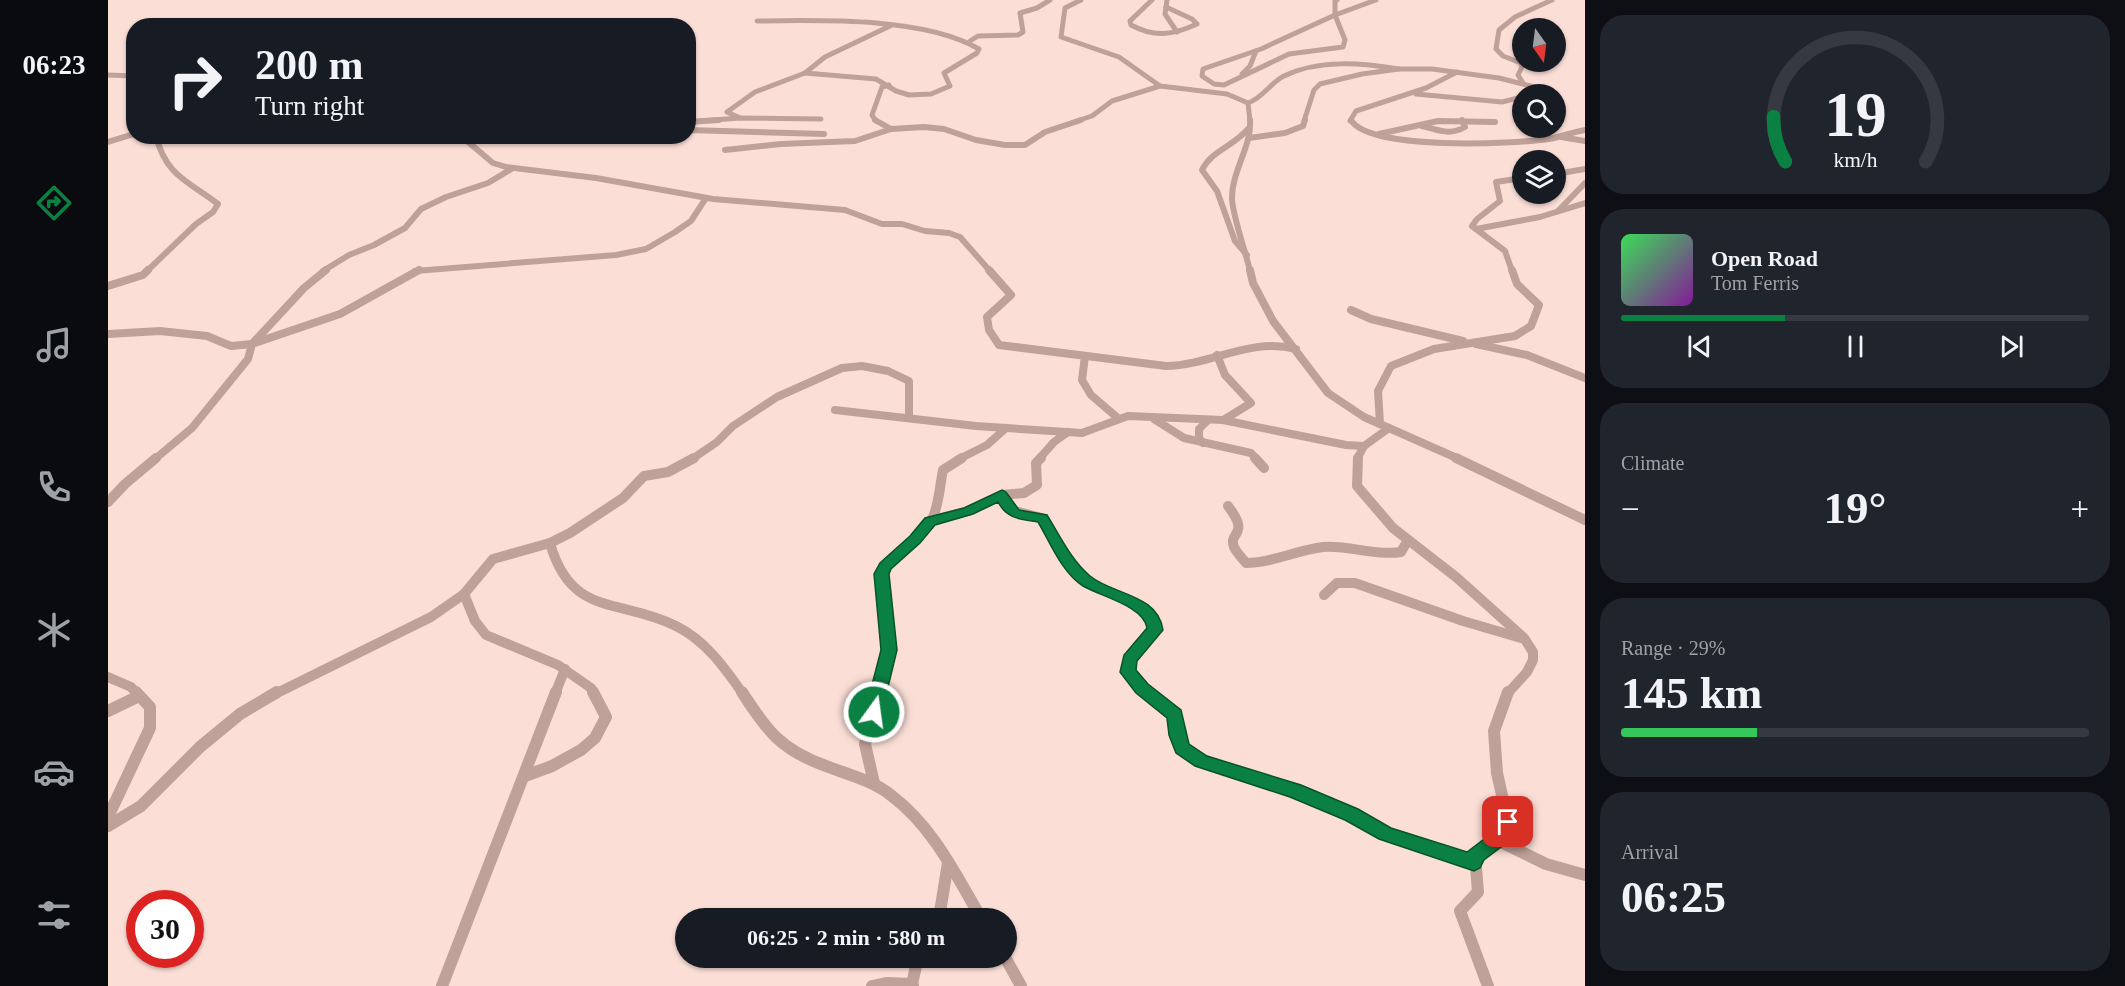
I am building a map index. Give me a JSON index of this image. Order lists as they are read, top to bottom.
{
  "north": "bottom",
  "page": {
    "tabs": "06:23",
    "turn": ["200 m", "Turn right"],
    "song": ["Open Road", "Tom Ferris"],
    "tile": [
      "Climate",
      ["Range · 29%", "145 km"],
      ["Arrival", "06:25"]
    ],
    "heat": ["−", "19°", "+"],
    "limit": "30",
    "trip": "06:25 · 2 min · 580 m",
    "gauge": ["19", "km/h"]
  }
}
